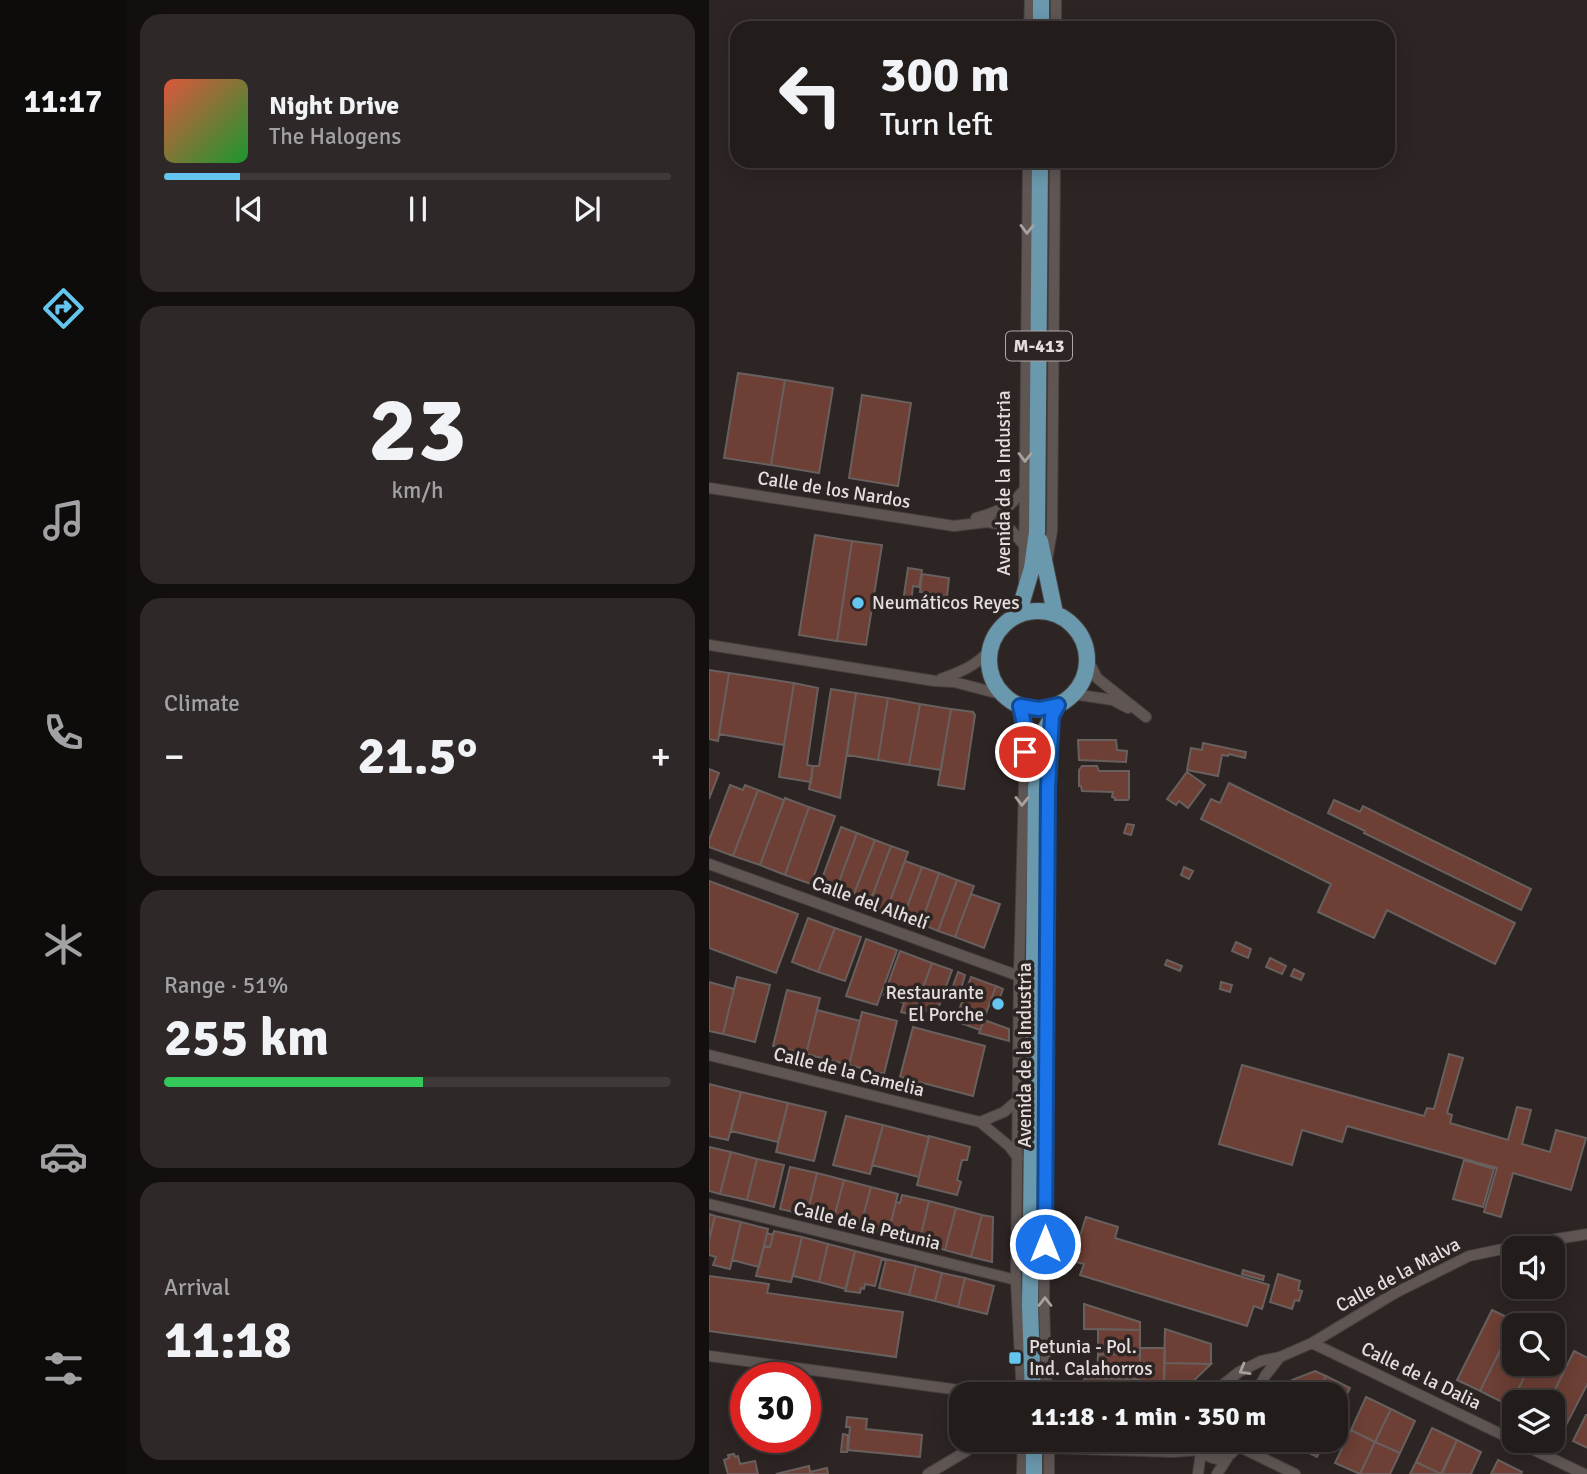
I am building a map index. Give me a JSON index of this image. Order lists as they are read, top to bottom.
{
  "streets": {
    "main road": ["M-413", "Avenida de la Industria"],
    "street": [
      "Calle de los Nardos",
      "Calle del Alhelí",
      "Calle de la Camelia",
      "Calle de la Petunia",
      "Calle de la Malva",
      "Calle de la Dalia"
    ]
  },
  "crossings": [
    ["M-413", "Avenida de la Industria"],
    ["Avenida de la Industria", "Calle de los Nardos"],
    ["Avenida de la Industria", "Calle del Alhelí"],
    ["Avenida de la Industria", "Calle de la Camelia"],
    ["Avenida de la Industria", "Calle de la Petunia"],
    ["Calle de la Malva", "Calle de la Dalia"]
  ],
  "places": {
    "other": ["Neumáticos Reyes", "Restaurante El Porche"],
    "transit": ["Petunia - Pol. Ind. Calahorros"]
  },
  "page": {
    "tabs": "11:17",
    "turn": ["300 m", "Turn left"],
    "song": ["Night Drive", "The Halogens"],
    "tile": [
      ["23", "km/h"],
      "Climate",
      ["Range · 51%", "255 km"],
      ["Arrival", "11:18"]
    ],
    "heat": ["−", "21.5°", "+"],
    "limit": "30",
    "trip": "11:18 · 1 min · 350 m"
  }
}
